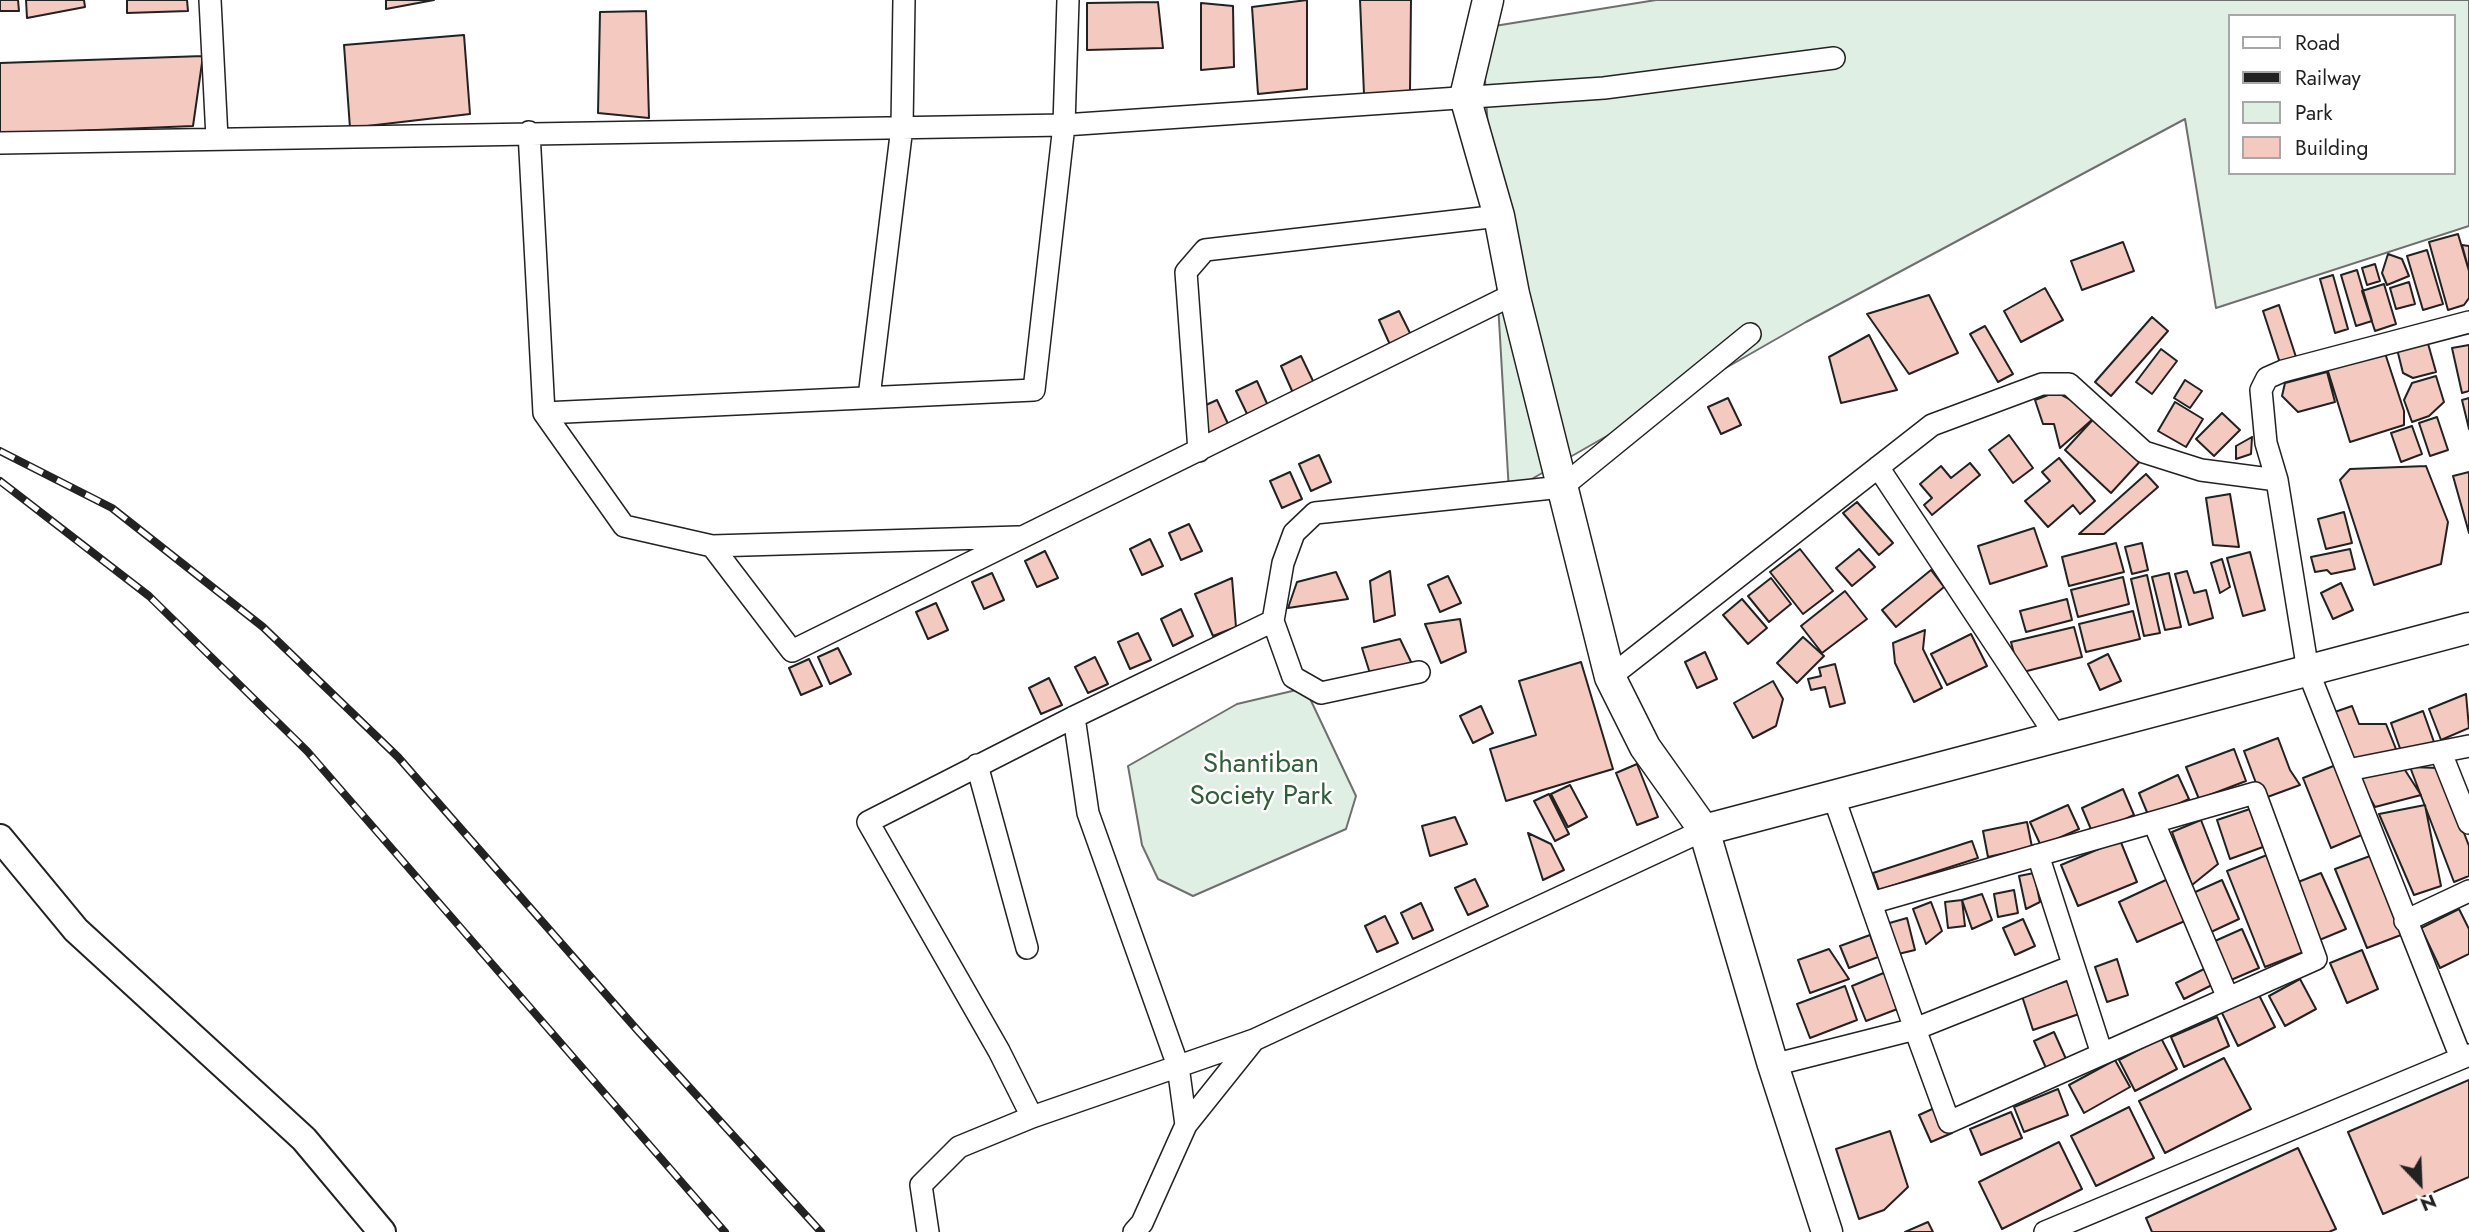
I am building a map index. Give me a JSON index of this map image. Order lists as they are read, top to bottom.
{
  "parks": ["Shantiban Society Park"],
  "legend": [
    "Road",
    "Railway",
    "Park",
    "Building"
  ],
  "north": "bottom right"
}
